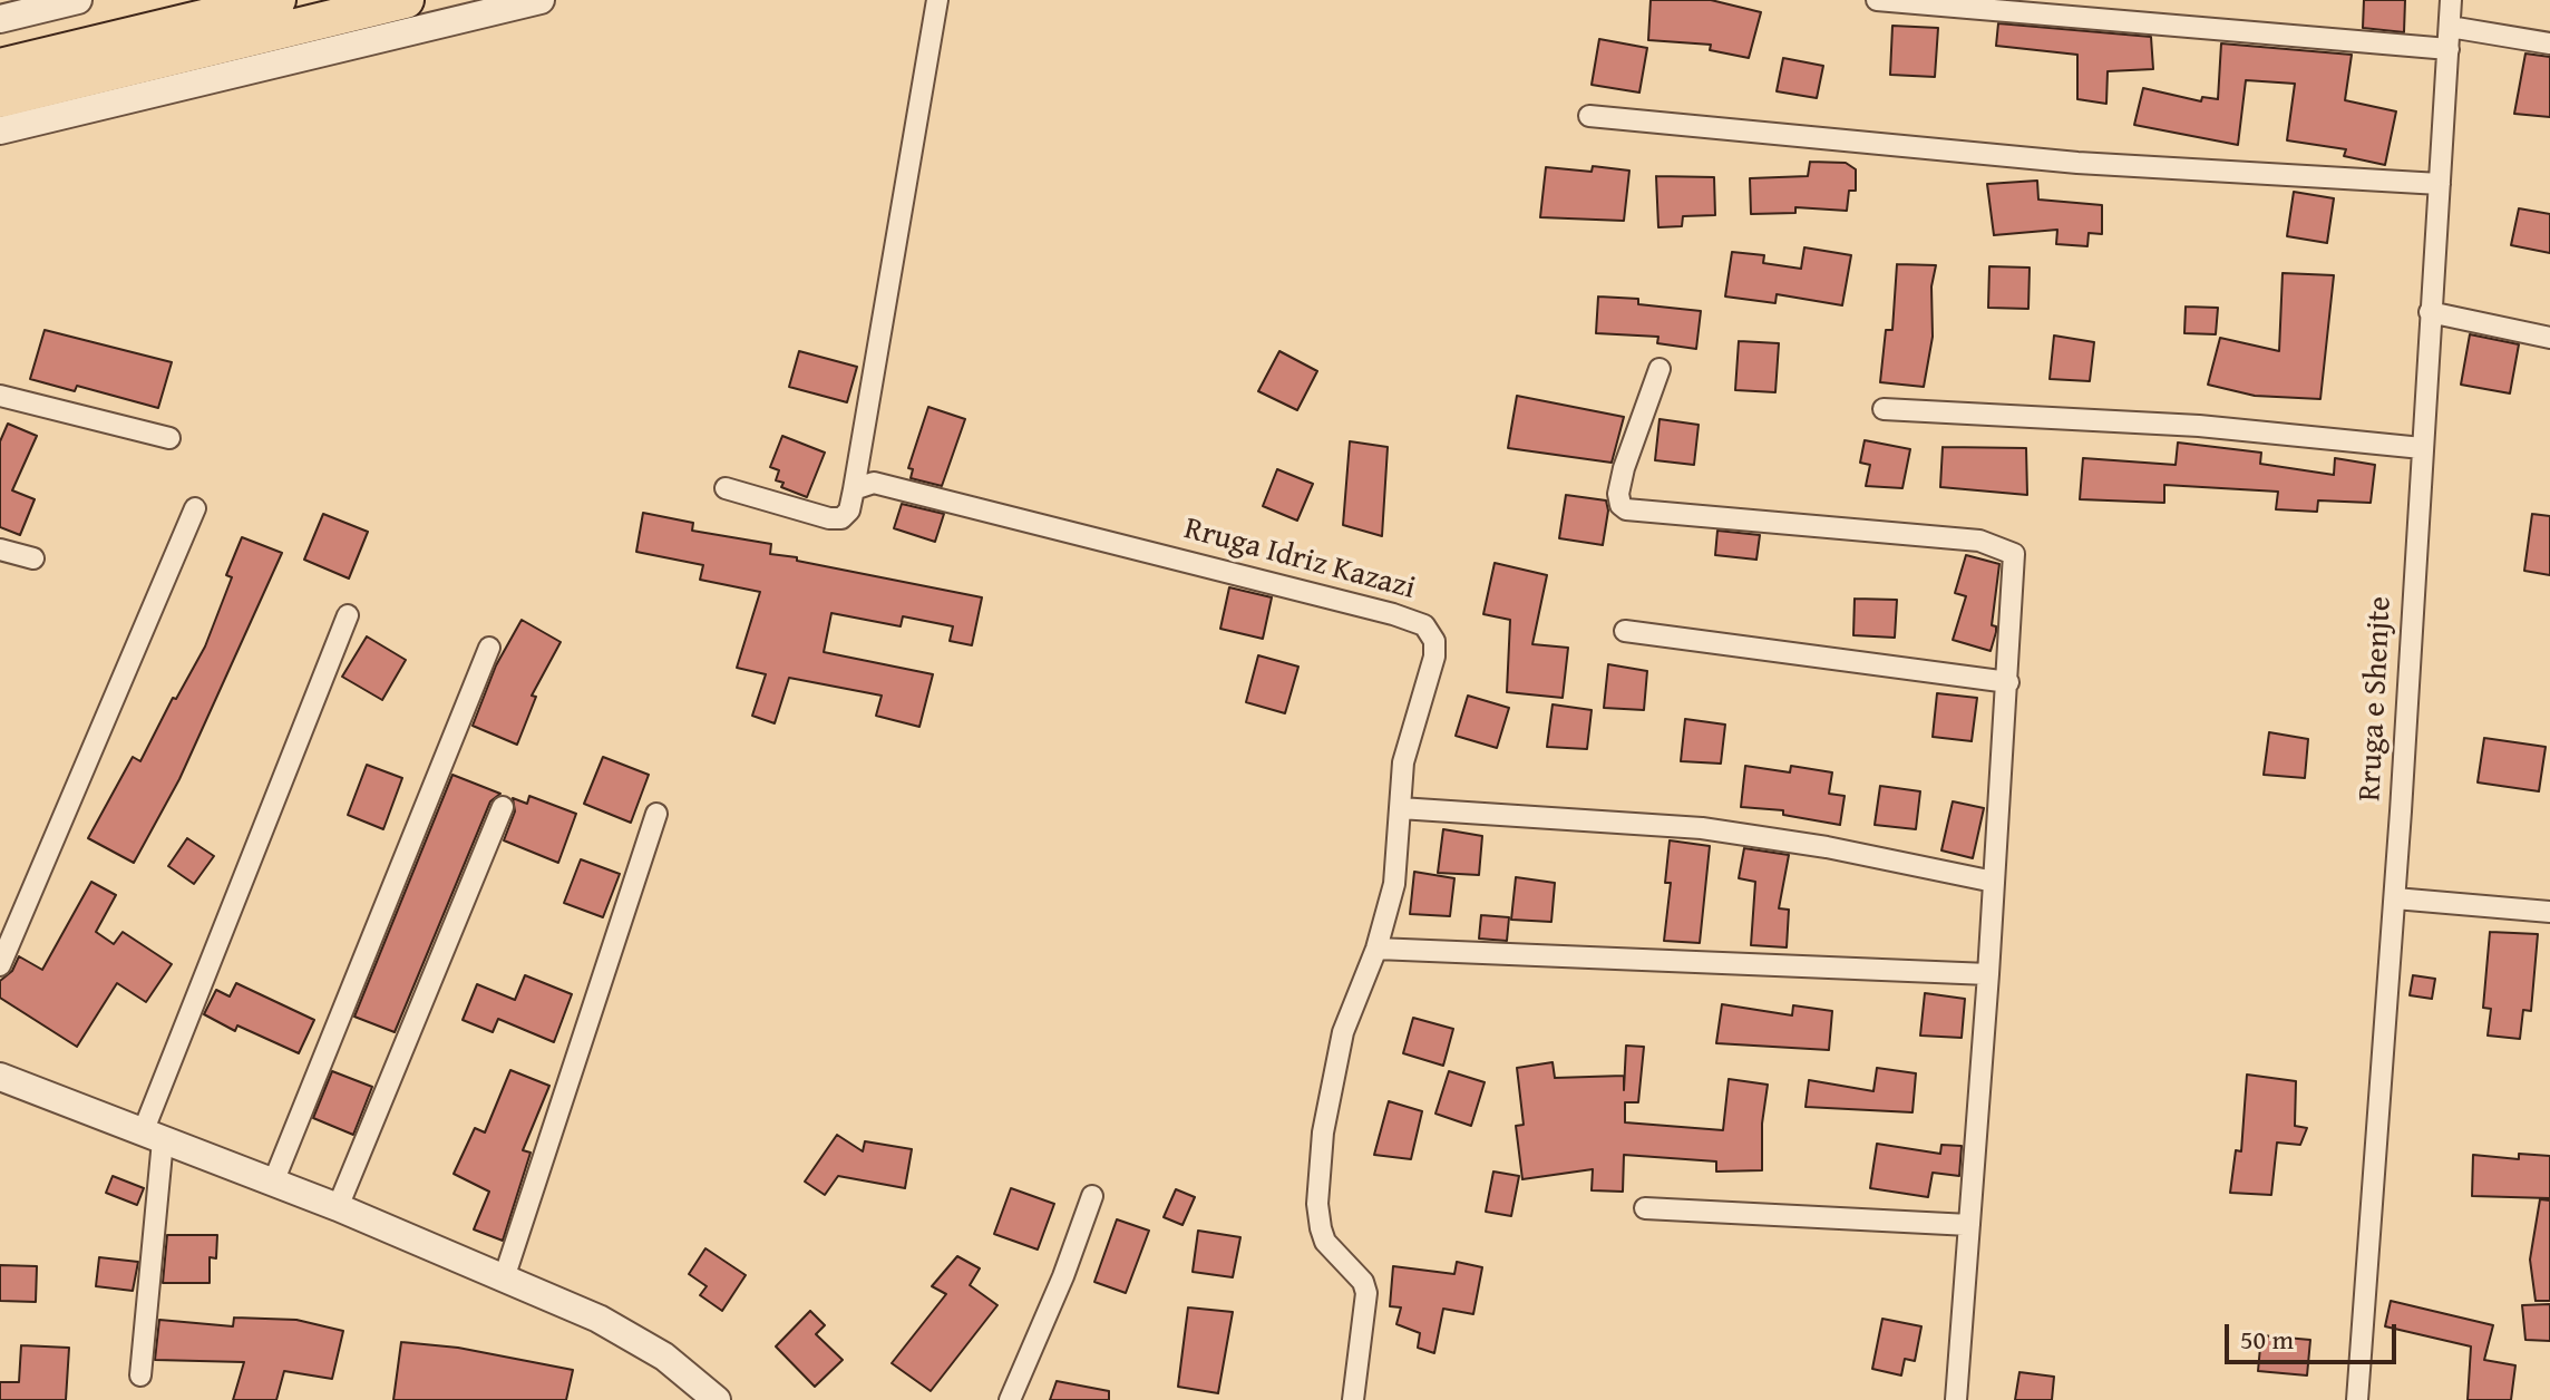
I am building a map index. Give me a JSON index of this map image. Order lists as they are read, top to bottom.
{
  "streets": {
    "street": ["Rruga Idriz Kazazi", "Rruga e Shenjte"]
  },
  "scale_bar": "50 m"
}
